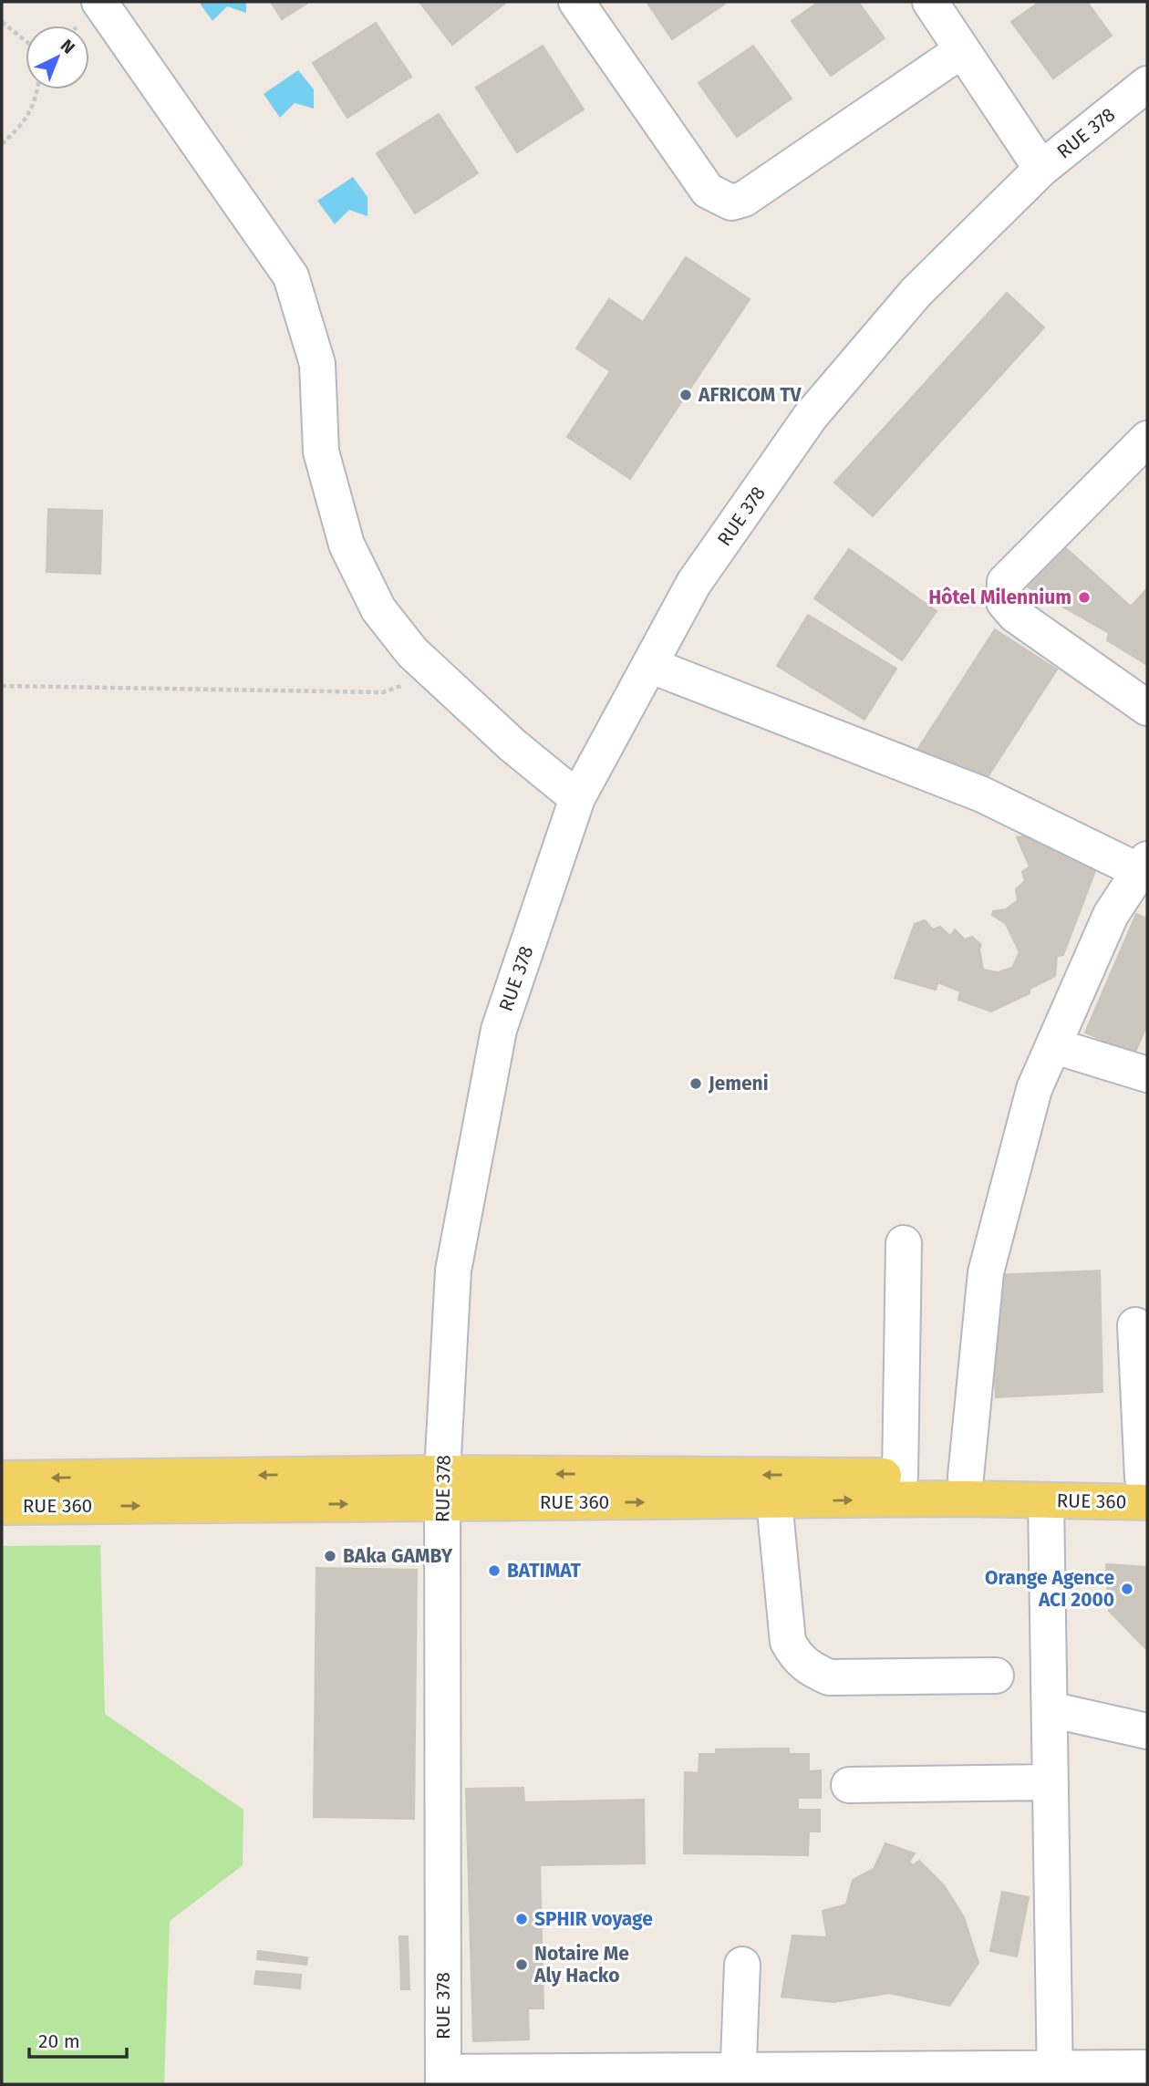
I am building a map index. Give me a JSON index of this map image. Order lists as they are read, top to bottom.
{
  "streets": {
    "main road": ["RUE 360"],
    "street": ["RUE 378"]
  },
  "crossings": [
    ["RUE 378", "RUE 360"]
  ],
  "places": [
    "AFRICOM TV",
    "Hôtel Milennium",
    "Jemeni",
    "BAka GAMBY",
    "BATIMAT",
    "Orange Agence ACI 2000",
    "SPHIR voyage",
    "Notaire Me Aly Hacko"
  ],
  "scale_bar": "20 m",
  "north": "top right"
}
